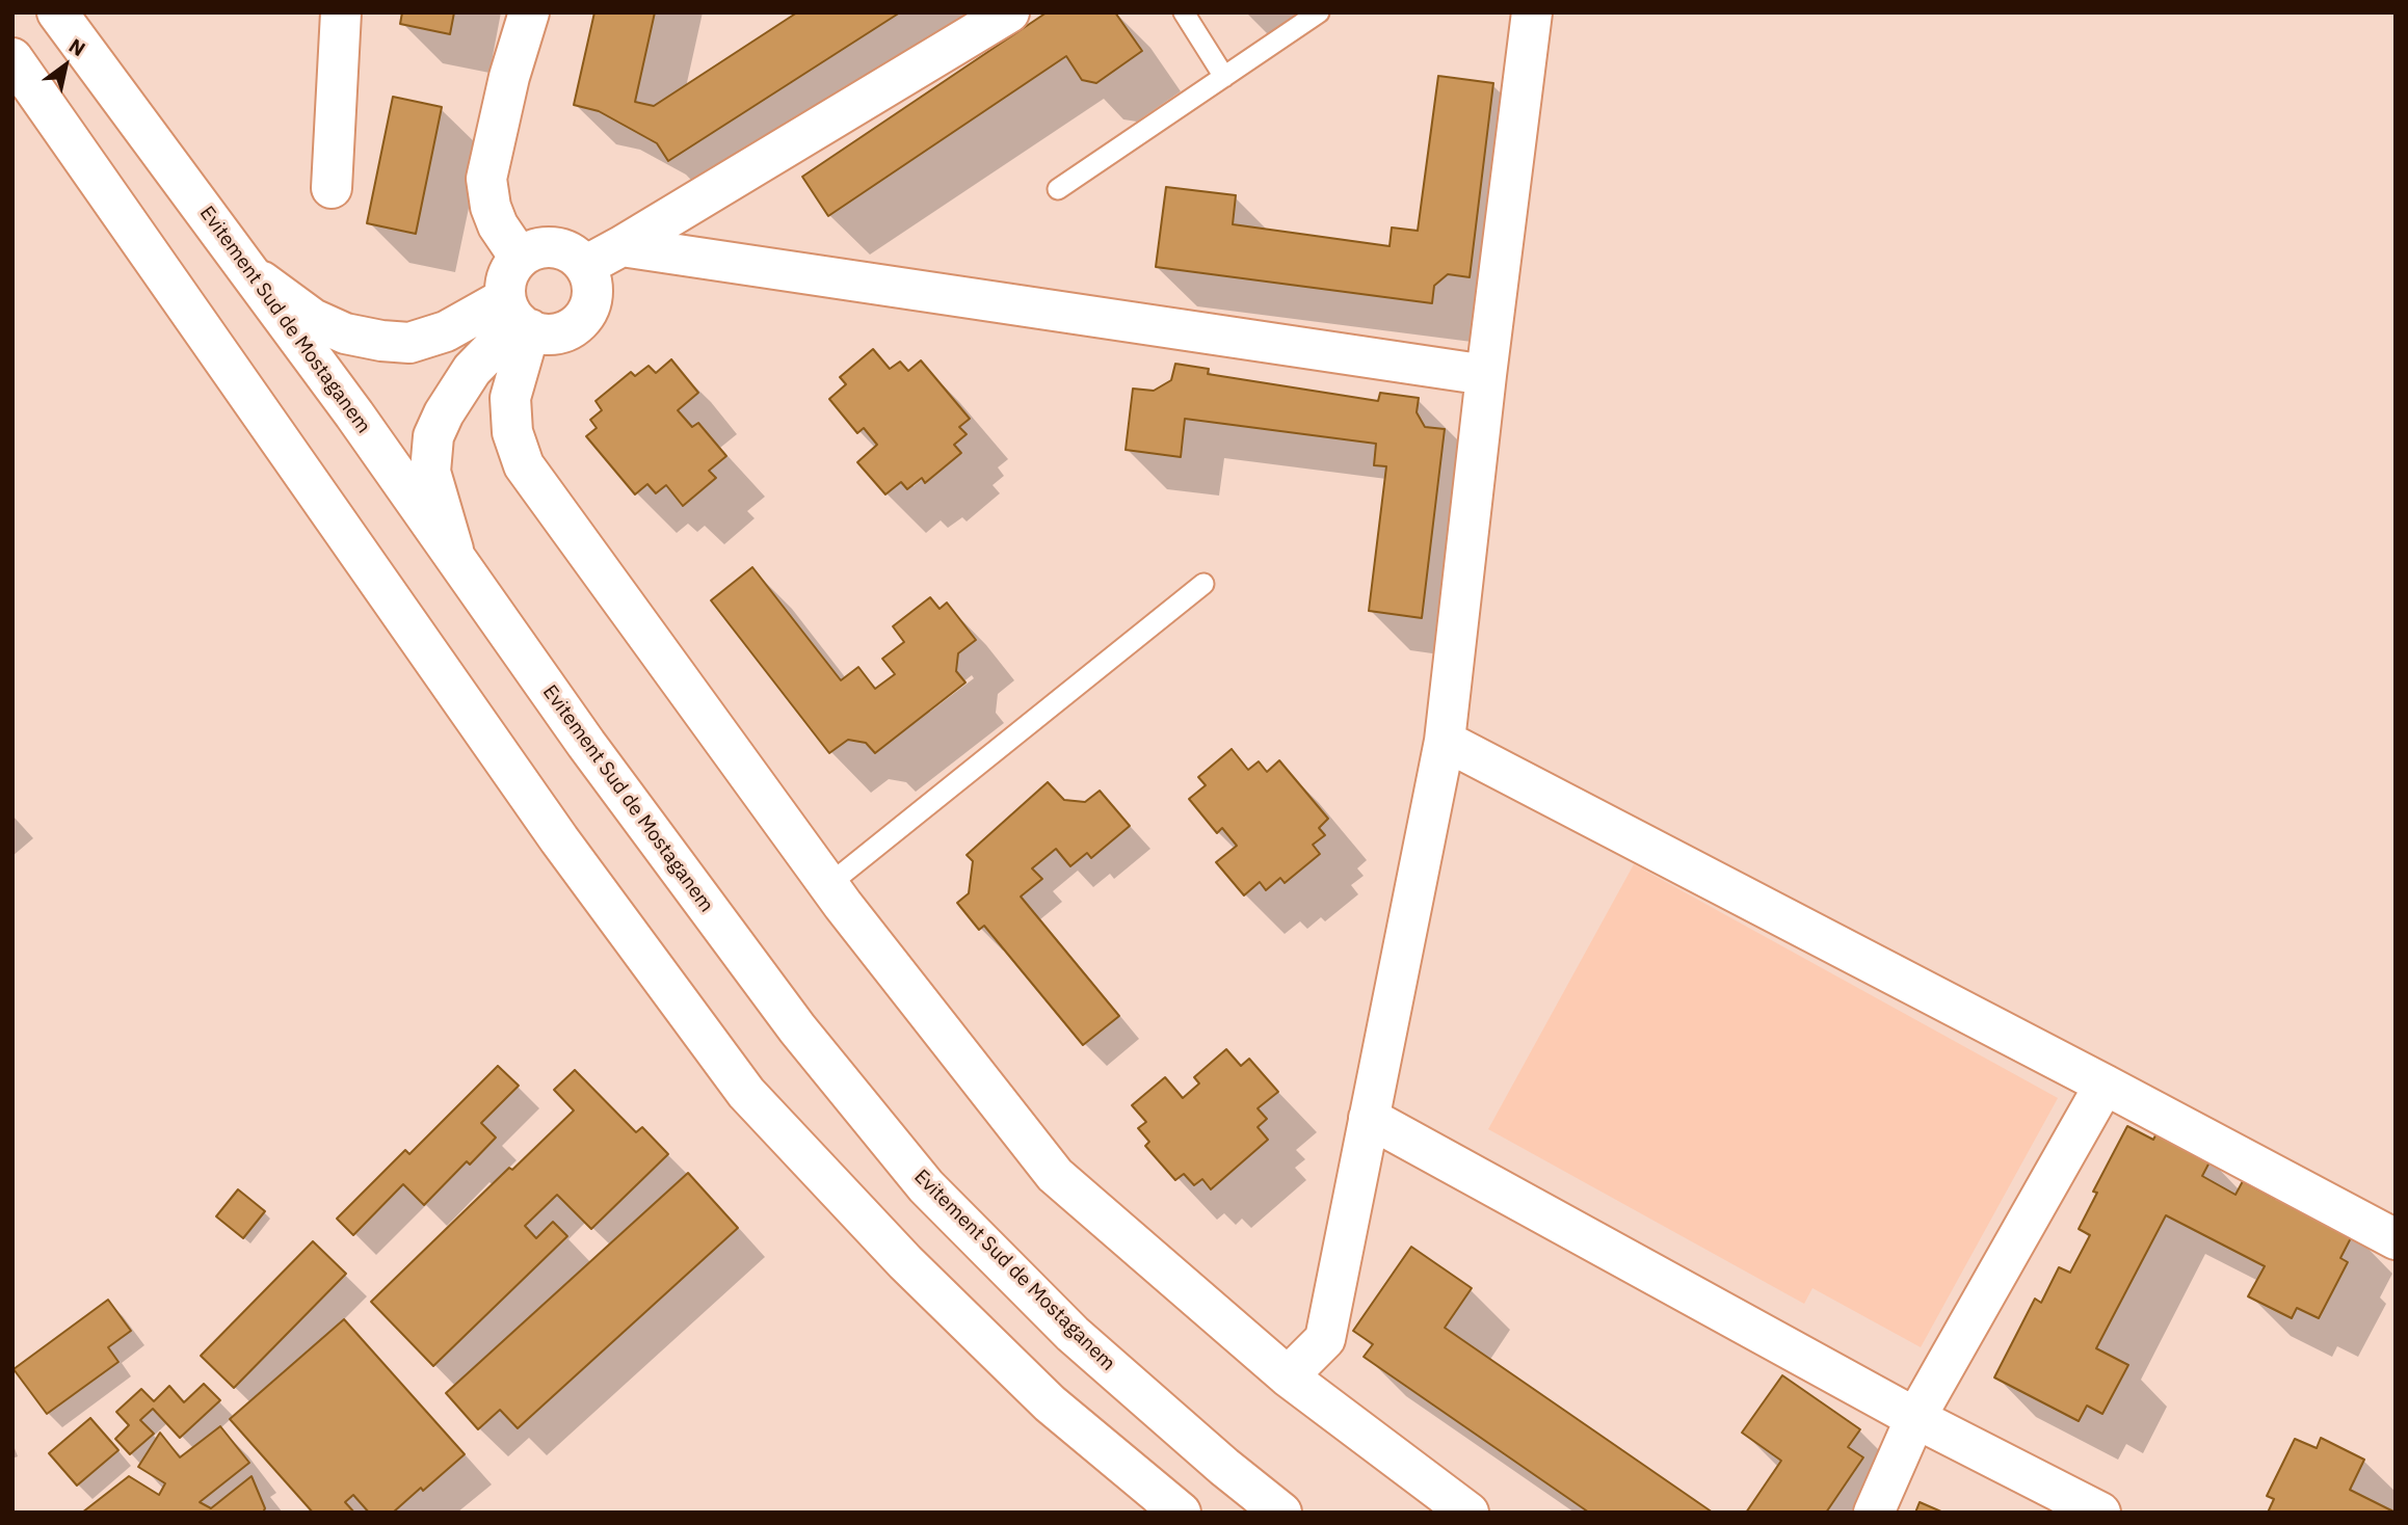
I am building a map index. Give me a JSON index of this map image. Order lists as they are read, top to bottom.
{
  "streets": {
    "main road": ["Evitement Sud de Mostaganem"]
  },
  "north": "top right"
}
